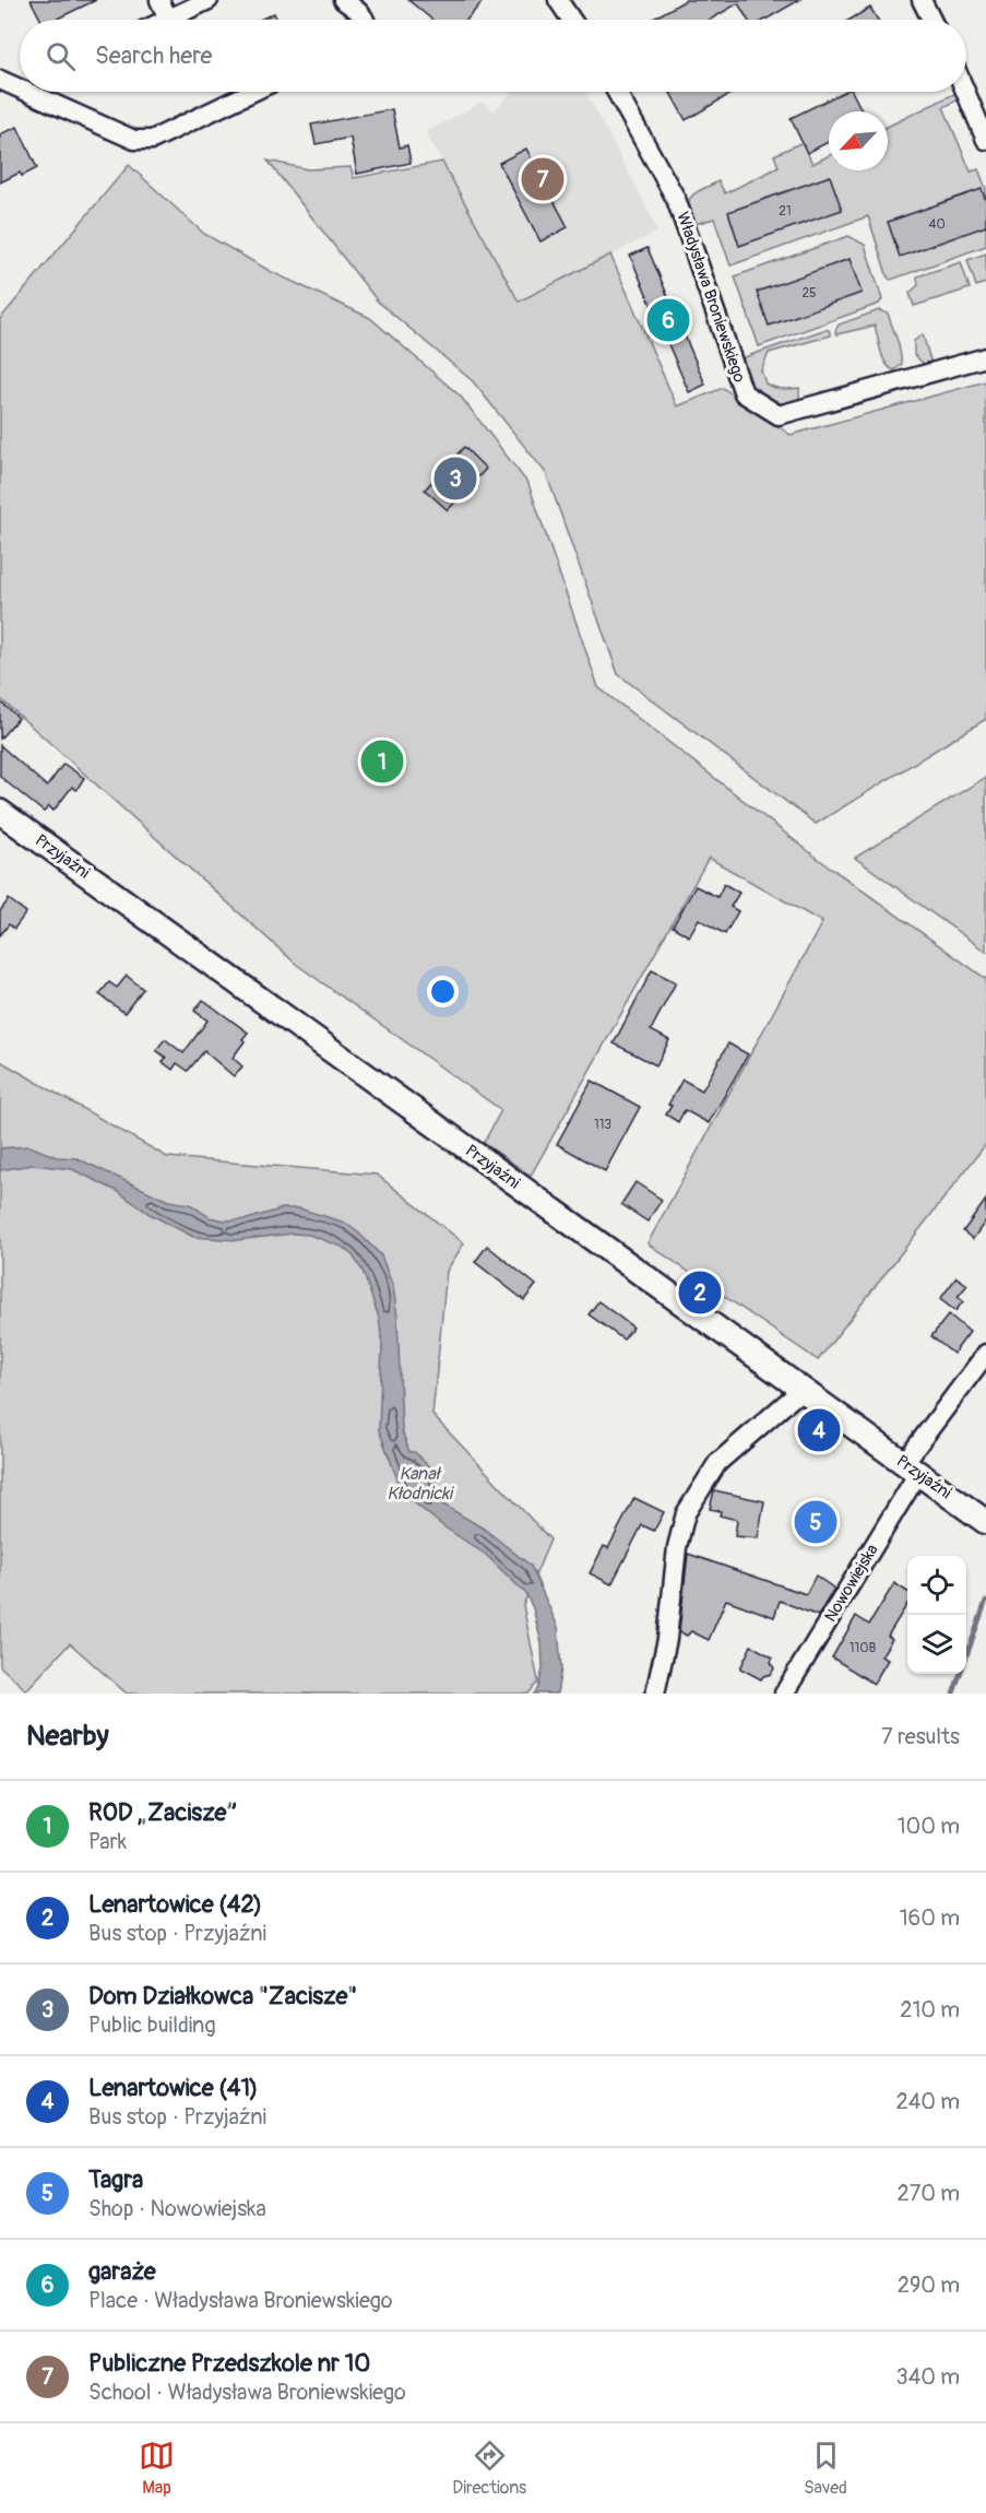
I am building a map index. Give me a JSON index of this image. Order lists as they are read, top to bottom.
{
  "streets": {
    "main road": ["Przyjaźni"],
    "street": ["Władysława Broniewskiego", "Nowowiejska"]
  },
  "crossings": [
    ["Przyjaźni", "Nowowiejska"]
  ],
  "water": ["Kanał Kłodnicki"],
  "house_numbers": [
    "21",
    "40",
    "25",
    "113",
    "110B"
  ],
  "north": "bottom left",
  "page": {
    "search": "Search here",
    "pins": [
      "7",
      "6",
      "3",
      "1",
      "2",
      "4",
      "5"
    ],
    "heading": ["Nearby", "7 results"],
    "list": [
      {
        "mark": "1",
        "name": "ROD „Zacisze”",
        "note": "Park",
        "value": "100 m"
      },
      {
        "mark": "2",
        "name": "Lenartowice (42)",
        "note": "Bus stop · Przyjaźni",
        "value": "160 m"
      },
      {
        "mark": "3",
        "name": "Dom Działkowca \"Zacisze\"",
        "note": "Public building",
        "value": "210 m"
      },
      {
        "mark": "4",
        "name": "Lenartowice (41)",
        "note": "Bus stop · Przyjaźni",
        "value": "240 m"
      },
      {
        "mark": "5",
        "name": "Tagra",
        "note": "Shop · Nowowiejska",
        "value": "270 m"
      },
      {
        "mark": "6",
        "name": "garaże",
        "note": "Place · Władysława Broniewskiego",
        "value": "290 m"
      },
      {
        "mark": "7",
        "name": "Publiczne Przedszkole nr 10",
        "note": "School · Władysława Broniewskiego",
        "value": "340 m"
      }
    ],
    "nav": ["Map", "Directions", "Saved"]
  }
}
